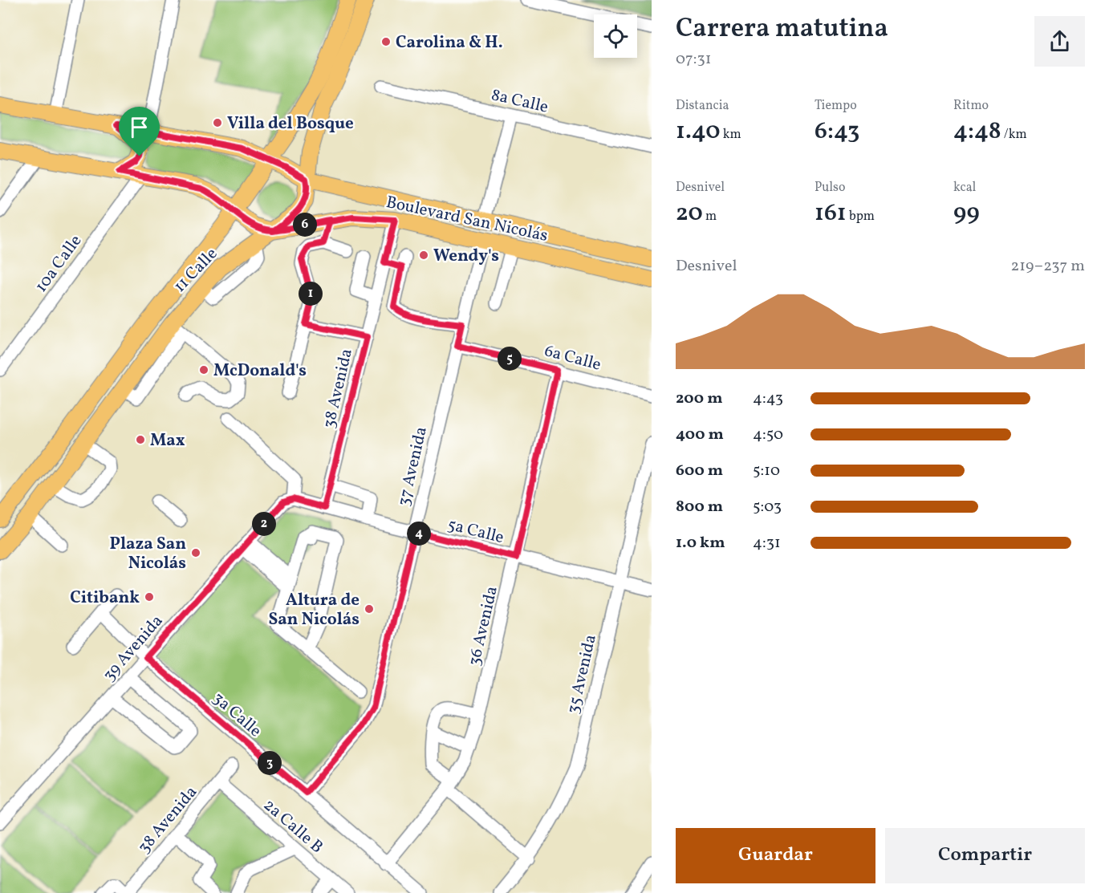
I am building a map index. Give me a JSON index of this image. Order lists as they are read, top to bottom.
{
  "streets": {
    "main road": ["Boulevard San Nicolás", "11 Calle"],
    "street": [
      "8a Calle",
      "10a Calle",
      "6a Calle",
      "38 Avenida",
      "37 Avenida",
      "5a Calle",
      "36 Avenida",
      "39 Avenida",
      "35 Avenida",
      "3a Calle",
      "2a Calle B"
    ]
  },
  "crossings": [
    ["Boulevard San Nicolás", "11 Calle"],
    ["Boulevard San Nicolás", "38 Avenida"],
    ["Boulevard San Nicolás", "37 Avenida"],
    ["6a Calle", "37 Avenida"],
    ["6a Calle", "36 Avenida"],
    ["38 Avenida", "5a Calle"],
    ["38 Avenida", "2a Calle B"],
    ["37 Avenida", "5a Calle"],
    ["37 Avenida", "3a Calle"],
    ["5a Calle", "36 Avenida"],
    ["5a Calle", "39 Avenida"],
    ["5a Calle", "35 Avenida"],
    ["36 Avenida", "3a Calle"],
    ["39 Avenida", "3a Calle"]
  ],
  "places": [
    "Carolina & H.",
    "Villa del Bosque",
    "Wendy's",
    "McDonald's",
    "Max",
    "Plaza San Nicolás",
    "Citibank",
    "Altura de San Nicolás"
  ],
  "page": {
    "heading": ["Carrera matutina", "07:31"],
    "stats": [
      ["Distancia", "1.40 km"],
      ["Tiempo", "6:43"],
      ["Ritmo", "4:48 /km"],
      ["Desnivel", "20 m"],
      ["Pulso", "161 bpm"],
      ["kcal", "99"]
    ],
    "pins": [
      "6",
      "1",
      "5",
      "2",
      "4",
      "3"
    ],
    "chart": ["Desnivel", "219–237 m"],
    "list": [
      {
        "name": "200 m",
        "note": "4:43"
      },
      {
        "name": "400 m",
        "note": "4:50"
      },
      {
        "name": "600 m",
        "note": "5:10"
      },
      {
        "name": "800 m",
        "note": "5:03"
      },
      {
        "name": "1.0 km",
        "note": "4:31"
      }
    ],
    "buttons": ["Guardar", "Compartir"]
  }
}
